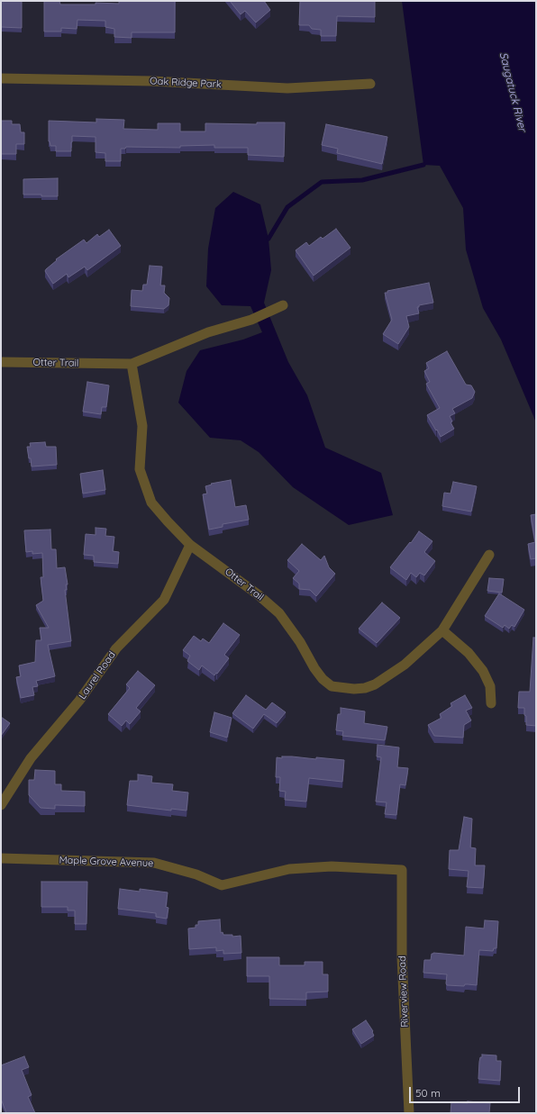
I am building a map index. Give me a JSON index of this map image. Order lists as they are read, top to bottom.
{
  "streets": {
    "street": [
      "Oak Ridge Park",
      "Otter Trail",
      "Laurel Road",
      "Maple Grove Avenue",
      "Riverview Road"
    ]
  },
  "crossings": [
    ["Otter Trail", "Laurel Road"],
    ["Maple Grove Avenue", "Riverview Road"]
  ],
  "water": ["Saugatuck River"],
  "scale_bar": "50 m"
}
